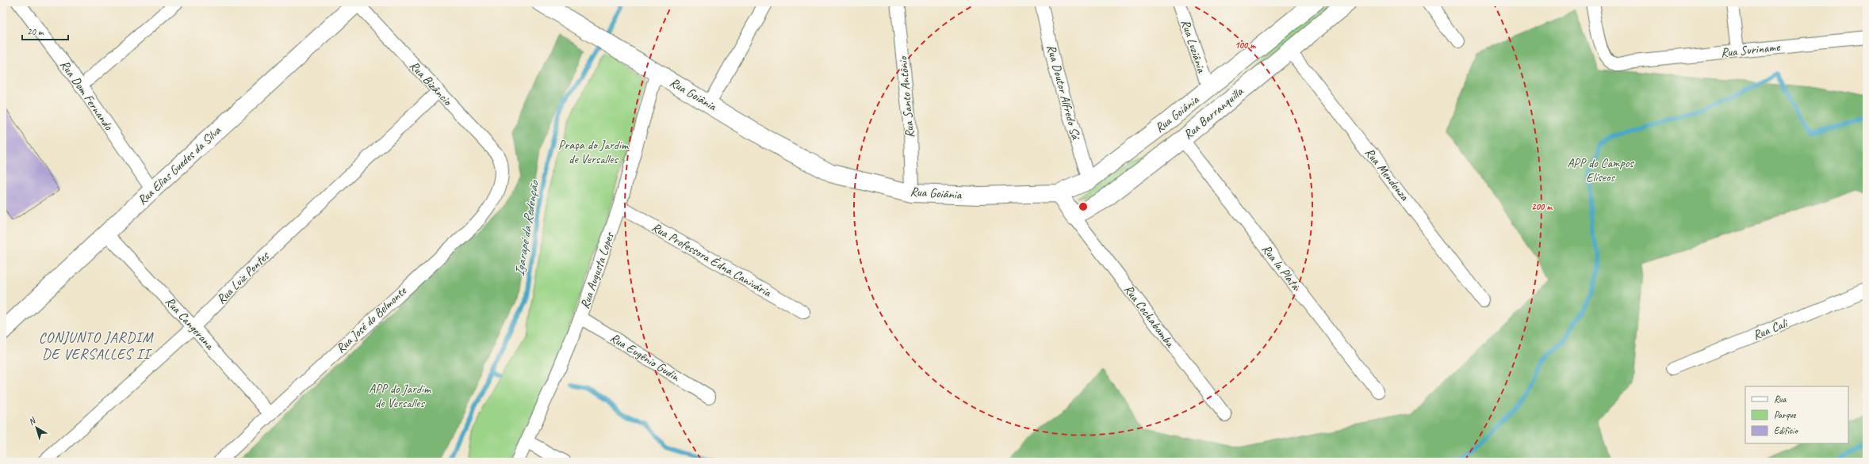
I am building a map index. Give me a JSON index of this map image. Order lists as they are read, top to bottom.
{
  "streets": {
    "street": [
      "Rua Luziânia",
      "Rua Suriname",
      "Rua Bizâncio",
      "Rua Doutor Alfredo Sá",
      "Rua Goiânia",
      "Rua Dom Fernando",
      "Rua Santo Antônio",
      "Rua Barranquilla",
      "Rua Elias Guedes da Silva",
      "Rua Mendonza",
      "Rua Professora Édna Canivária",
      "Rua la Plata",
      "Rua Augusta Lopes",
      "Rua Luiz Pontes",
      "Rua Cochabamba",
      "Rua José do Belmonte",
      "Rua Cangerana",
      "Rua Cali",
      "Rua Eugênio Gudin"
    ]
  },
  "crossings": [
    ["Rua Luziânia", "Rua Goiânia"],
    ["Rua Bizâncio", "Rua Elias Guedes da Silva"],
    ["Rua Bizâncio", "Rua Luiz Pontes"],
    ["Rua Bizâncio", "Rua José do Belmonte"],
    ["Rua Doutor Alfredo Sá", "Rua Goiânia"],
    ["Rua Goiânia", "Rua Santo Antônio"],
    ["Rua Goiânia", "Rua Augusta Lopes"],
    ["Rua Dom Fernando", "Rua Elias Guedes da Silva"],
    ["Rua Barranquilla", "Rua Mendonza"],
    ["Rua Barranquilla", "Rua la Plata"],
    ["Rua Barranquilla", "Rua Cochabamba"],
    ["Rua Elias Guedes da Silva", "Rua Cangerana"],
    ["Rua Professora Édna Canivária", "Rua Augusta Lopes"],
    ["Rua Augusta Lopes", "Rua Eugênio Gudin"],
    ["Rua Luiz Pontes", "Rua Cangerana"],
    ["Rua José do Belmonte", "Rua Cangerana"]
  ],
  "districts": ["CONJUNTO JARDIM DE VERSALLES II"],
  "water": ["Igarapé da Redenção"],
  "parks": ["Praça do Jardim de Versalles", "APP do Campos Elíseos", "APP do Jardim de Versalles"],
  "legend": ["Rua", "Parque", "Edifício"],
  "scale_bar": "20 m",
  "north": "top left",
  "rings": ["100 m", "200 m"]
}
